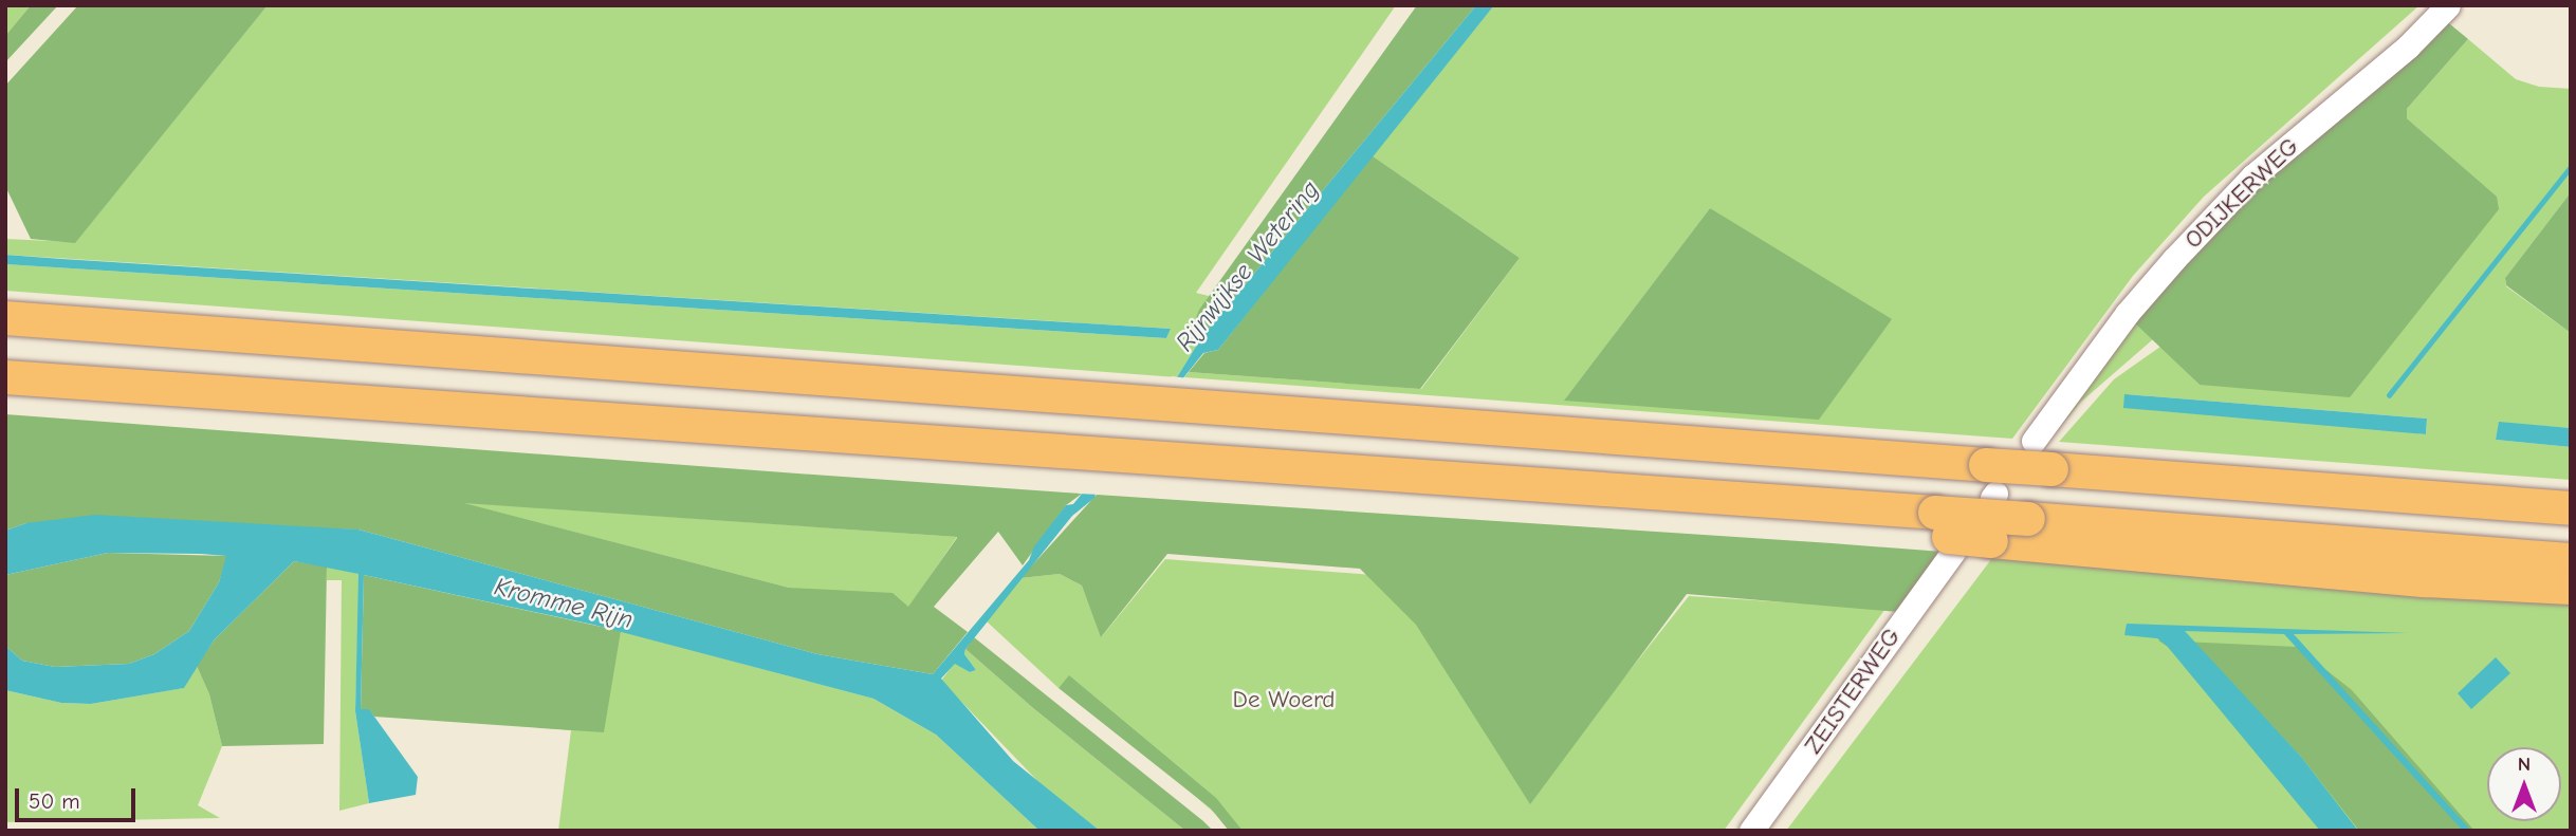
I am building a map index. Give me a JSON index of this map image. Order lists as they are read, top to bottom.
{
  "streets": {
    "street": ["ODIJKERWEG", "ZEISTERWEG"]
  },
  "water": ["Rijnwijkse Wetering", "Kromme Rijn"],
  "parks": ["De Woerd"],
  "scale_bar": "50 m",
  "north": "top"
}
